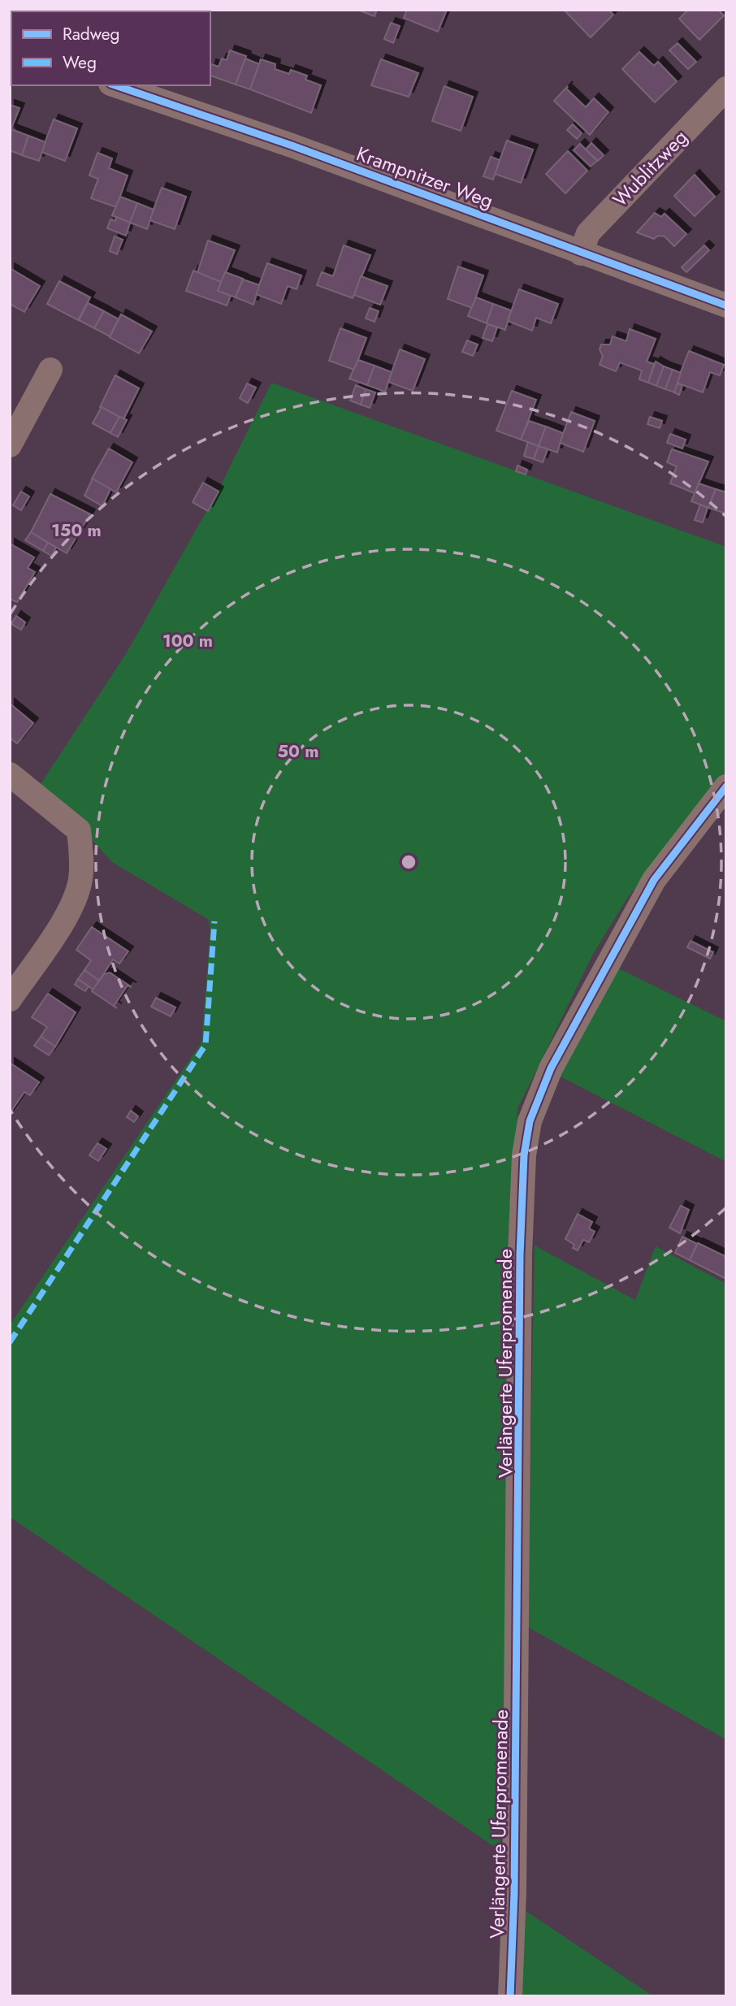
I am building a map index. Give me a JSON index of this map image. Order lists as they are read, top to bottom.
{
  "streets": {
    "street": ["Wublitzweg", "Krampnitzer Weg", "Verlängerte Uferpromenade"]
  },
  "crossings": [
    ["Wublitzweg", "Krampnitzer Weg"]
  ],
  "legend": ["Radweg", "Weg"],
  "rings": ["150 m", "100 m", "50 m"]
}
